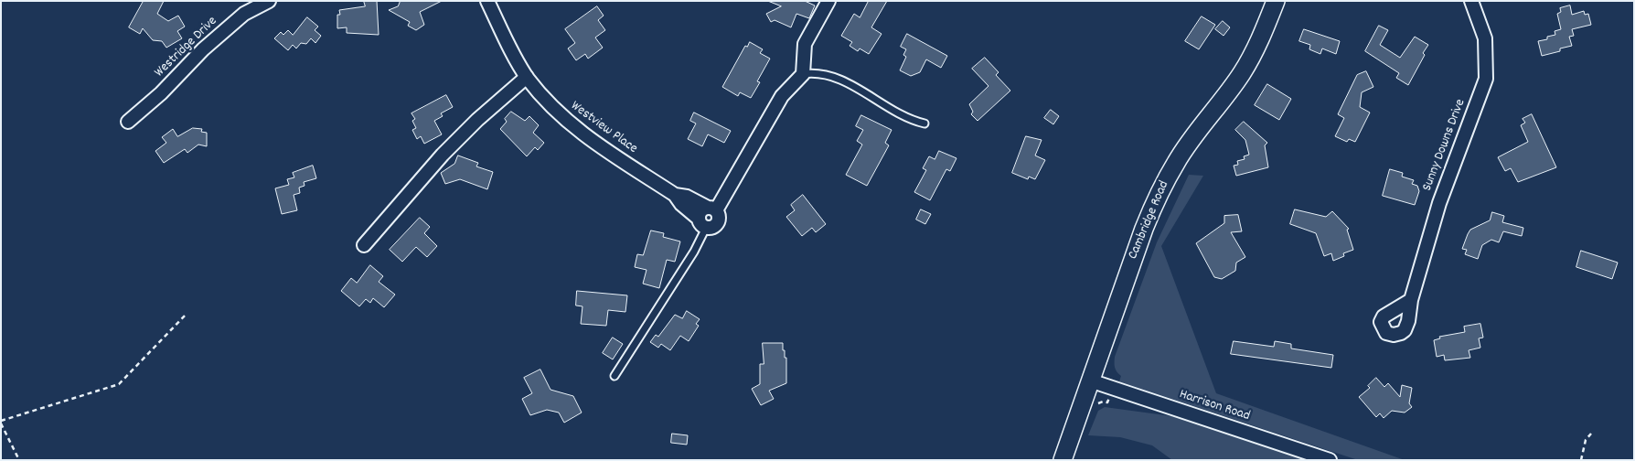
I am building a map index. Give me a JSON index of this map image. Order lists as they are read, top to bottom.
{
  "streets": {
    "main road": ["Cambridge Road"],
    "street": [
      "Westridge Drive",
      "Westview Place",
      "Sunny Downs Drive",
      "Harrison Road"
    ]
  },
  "crossings": [
    ["Cambridge Road", "Harrison Road"]
  ]
}
